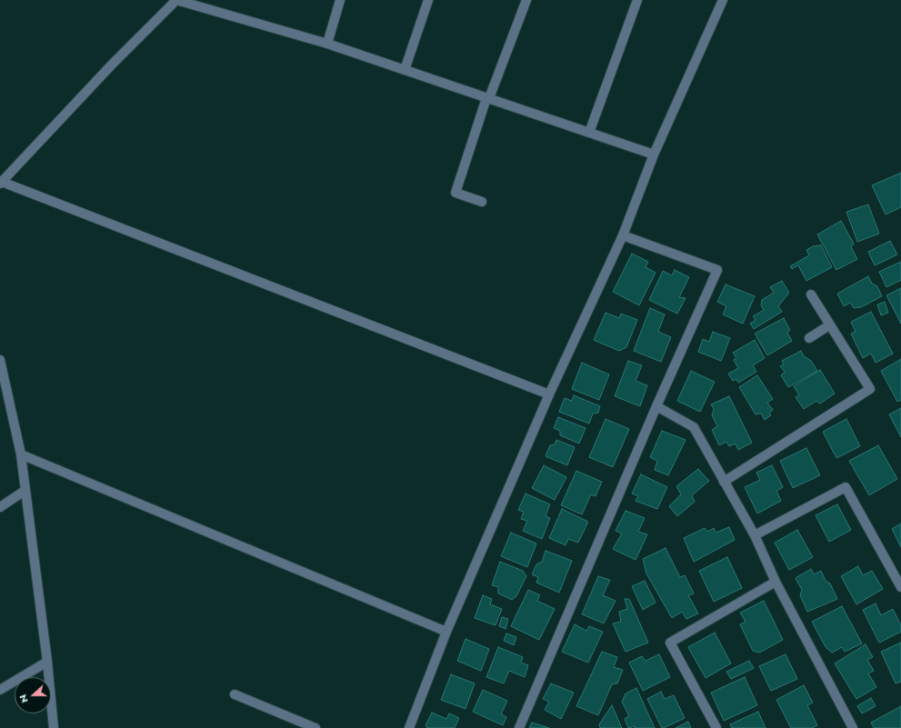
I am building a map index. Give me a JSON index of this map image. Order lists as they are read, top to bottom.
{
  "north": "left"
}
